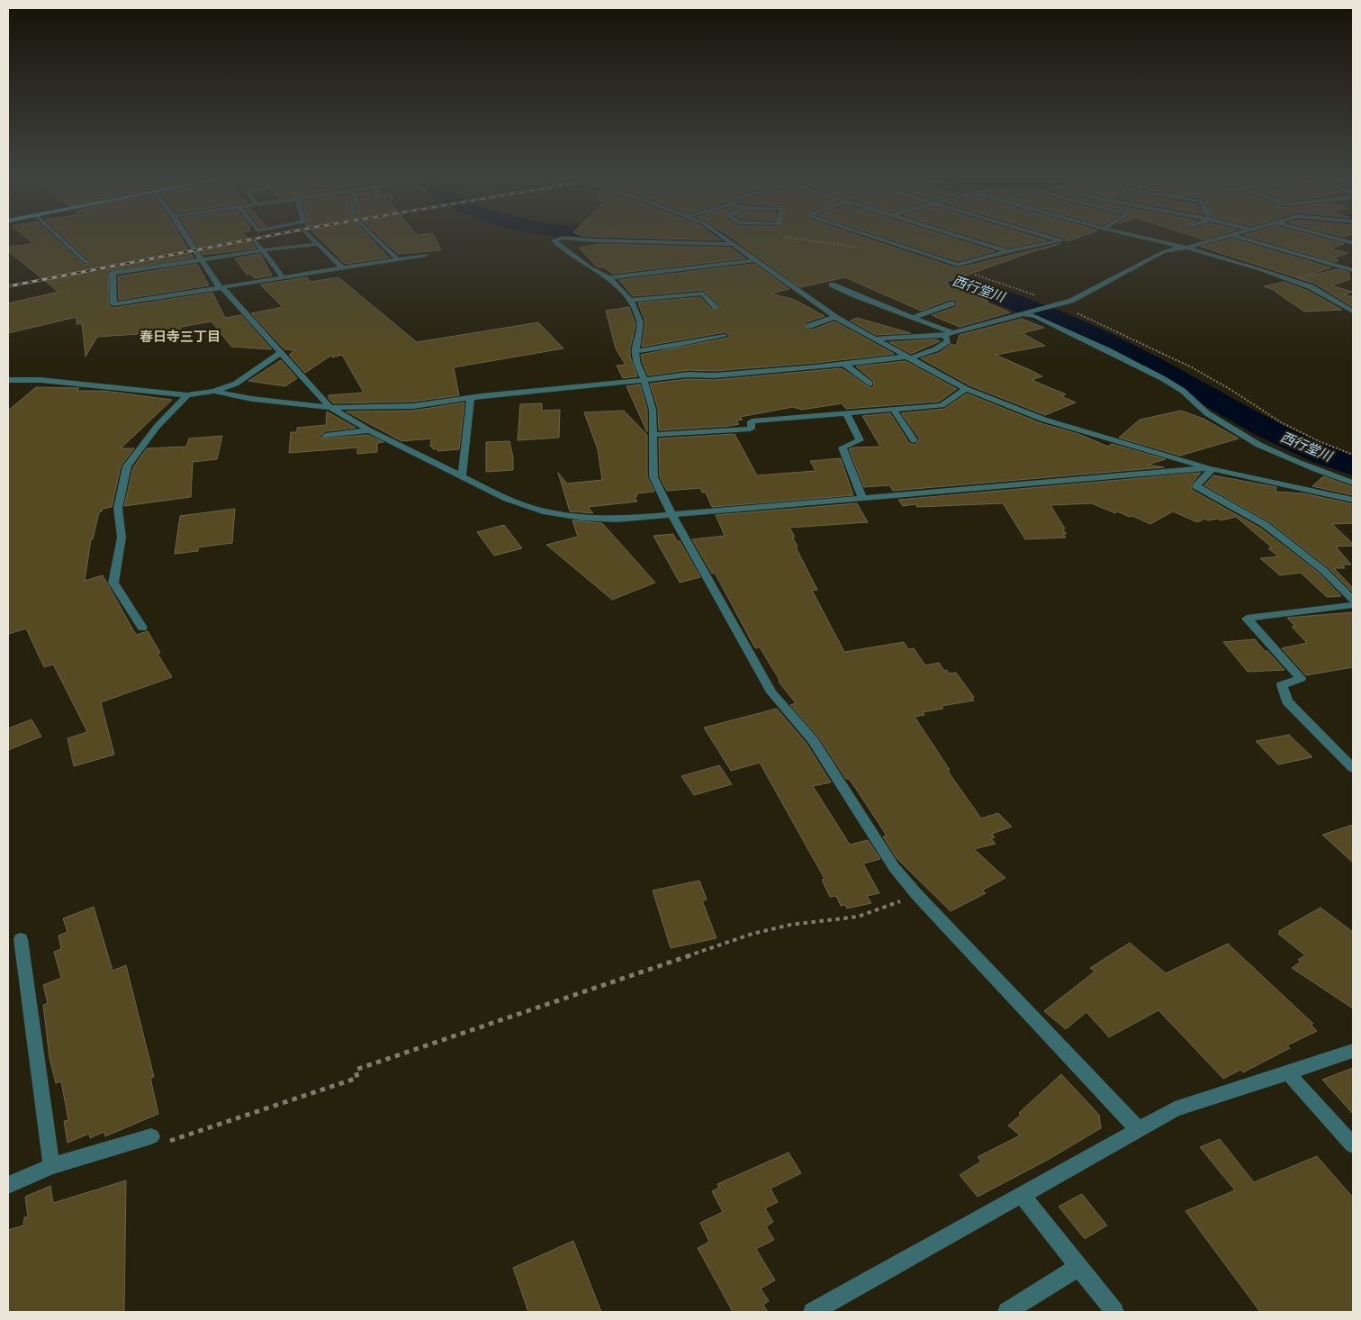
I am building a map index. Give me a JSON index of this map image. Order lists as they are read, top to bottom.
{
  "districts": ["春日寺三丁目"],
  "water": ["西行堂川"]
}
